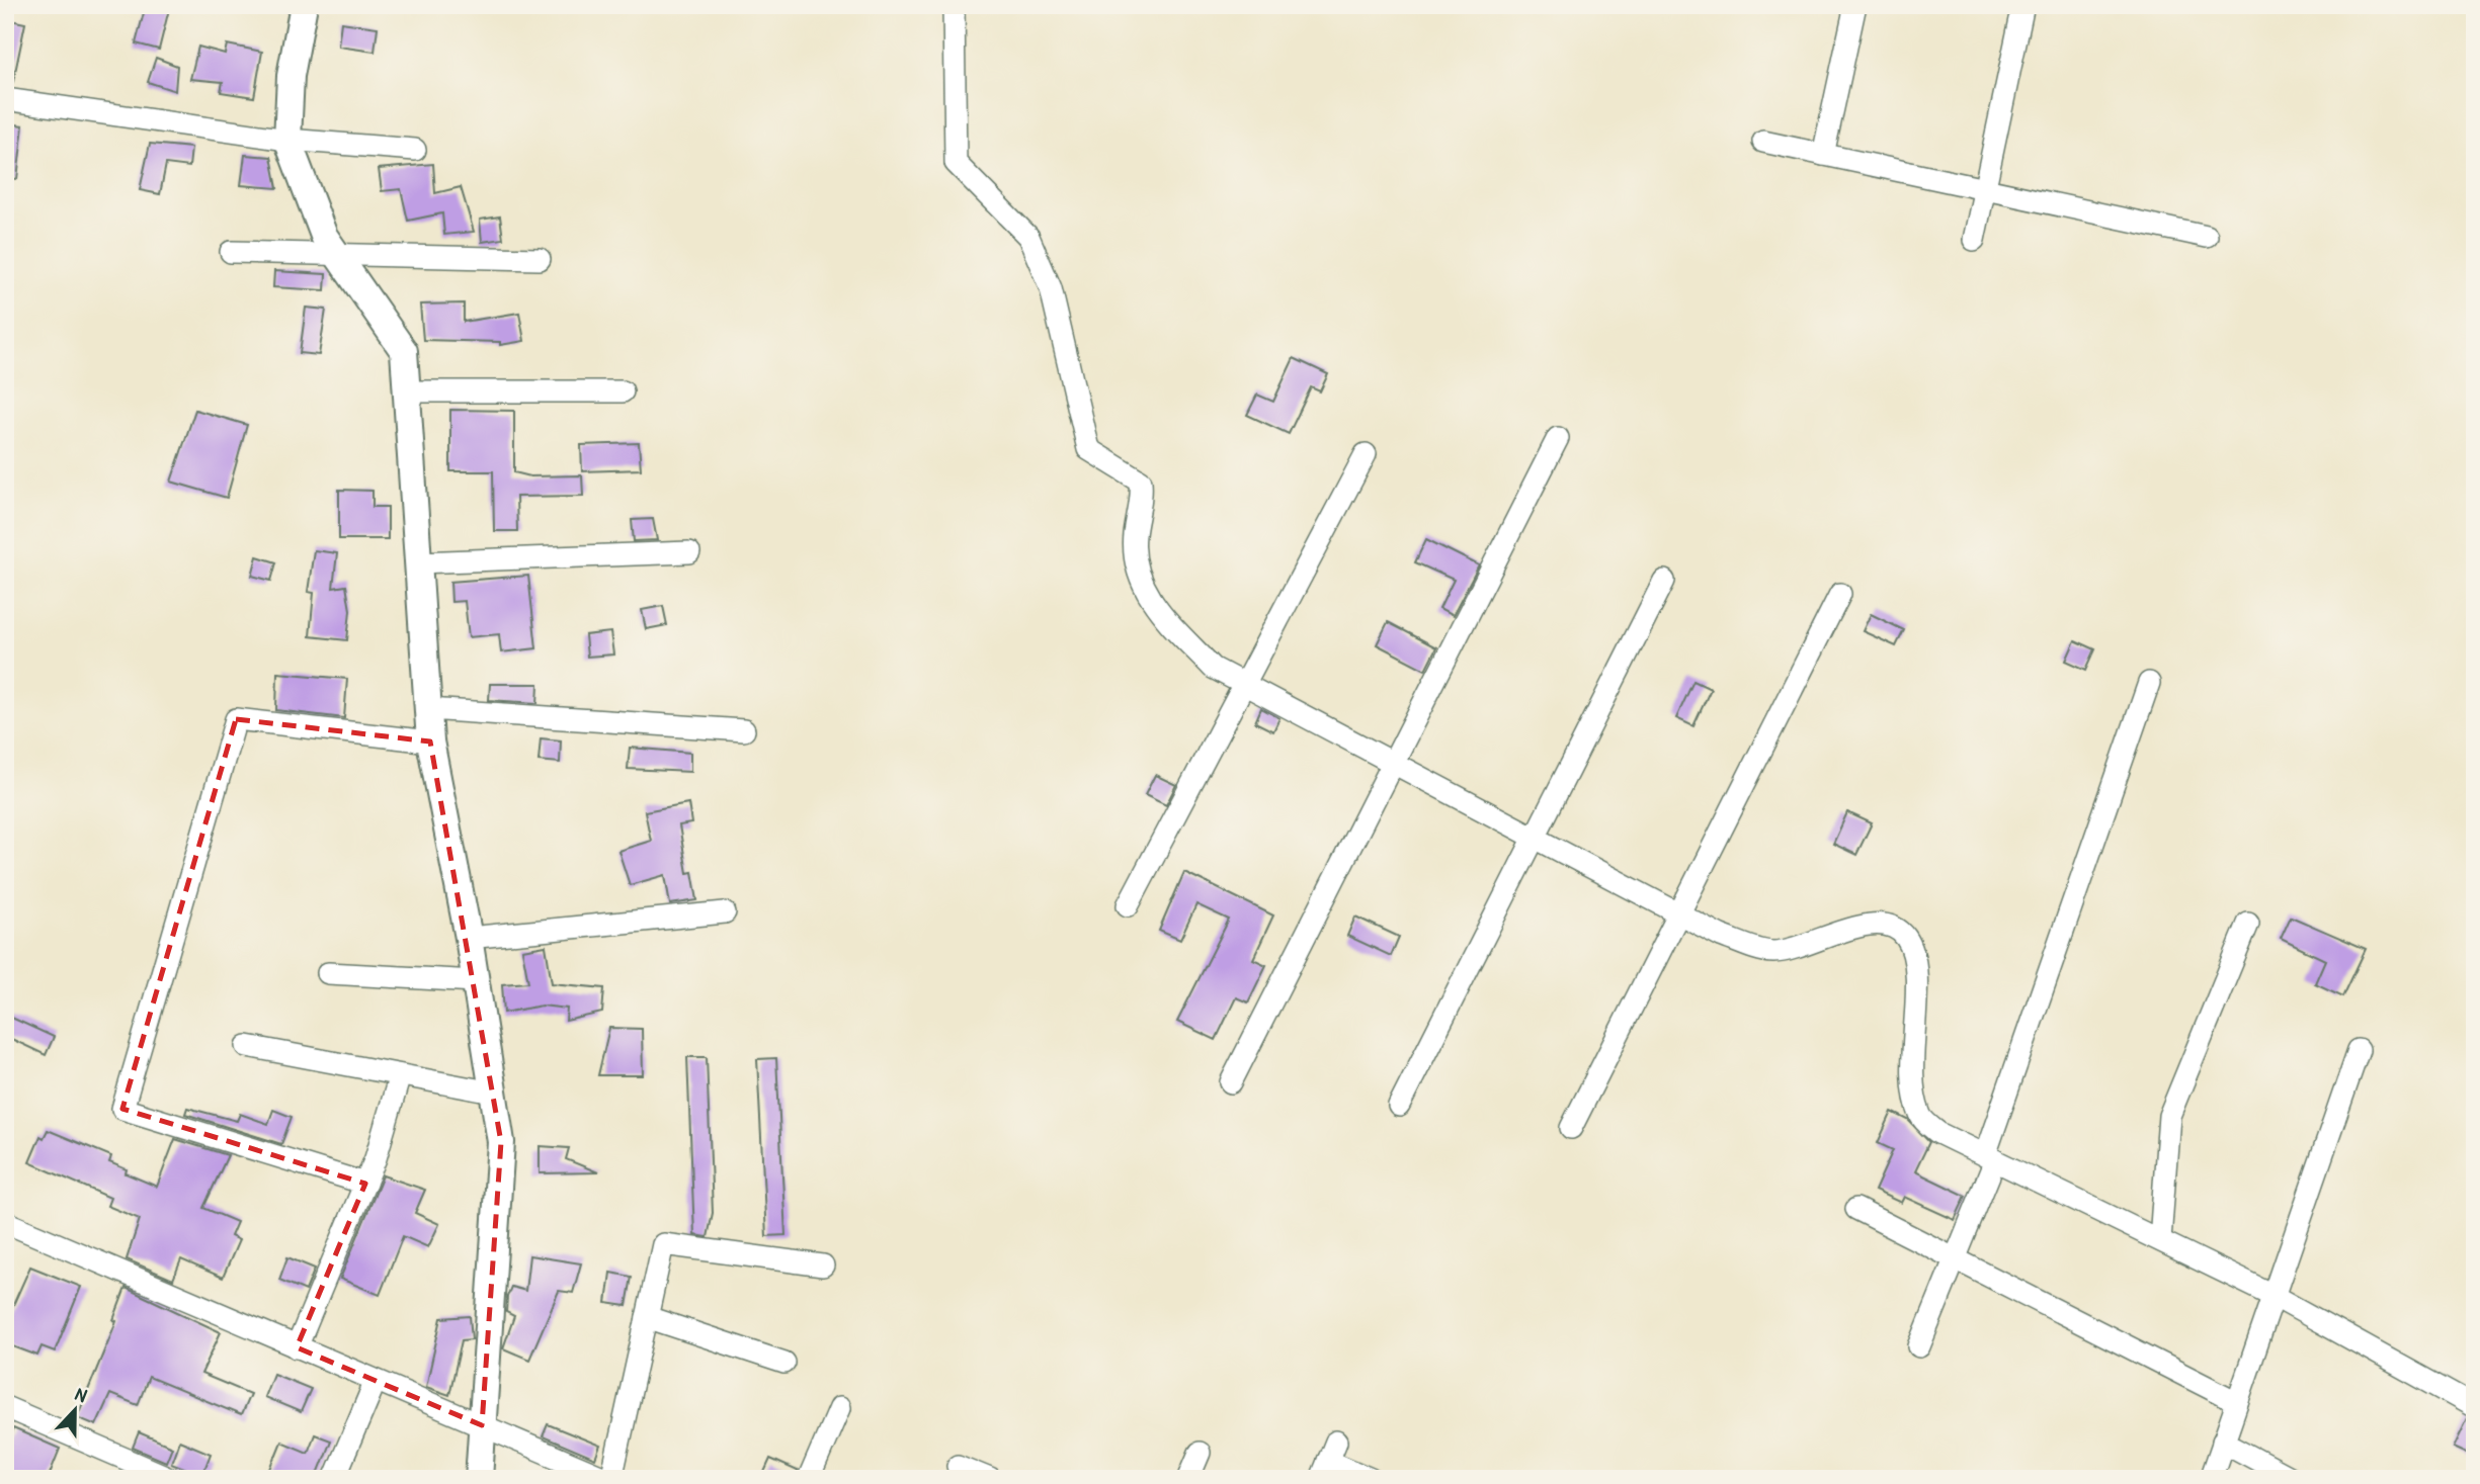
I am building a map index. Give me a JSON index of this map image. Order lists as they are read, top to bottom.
{
  "north": "top"
}
